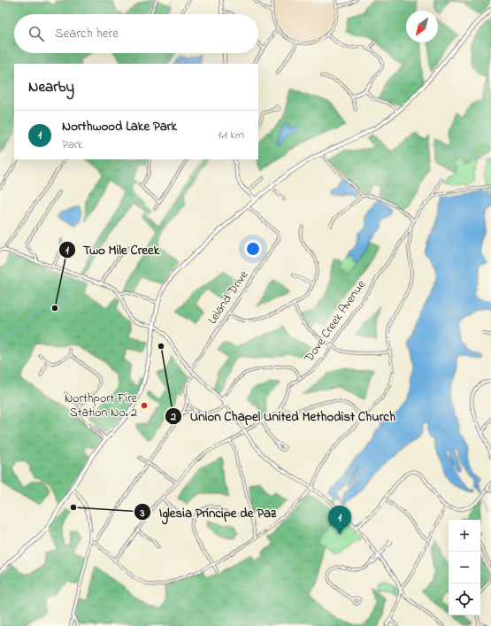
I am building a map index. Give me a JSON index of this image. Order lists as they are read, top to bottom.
{
  "streets": {
    "street": ["Leland Drive", "Dove Creek Avenue"]
  },
  "places": [
    "Two Mile Creek",
    "Union Chapel United Methodist Church",
    "Northport Fire Station No. 2",
    "Iglesia Príncipe de Paz"
  ],
  "north": "bottom left",
  "page": {
    "search": "Search here",
    "heading": "Nearby",
    "list": [
      {
        "mark": "1",
        "name": "Northwood Lake Park",
        "note": "Park",
        "value": "1.1 km"
      }
    ],
    "pins": "1",
    "map_buttons": ["+", "−"]
  }
}
